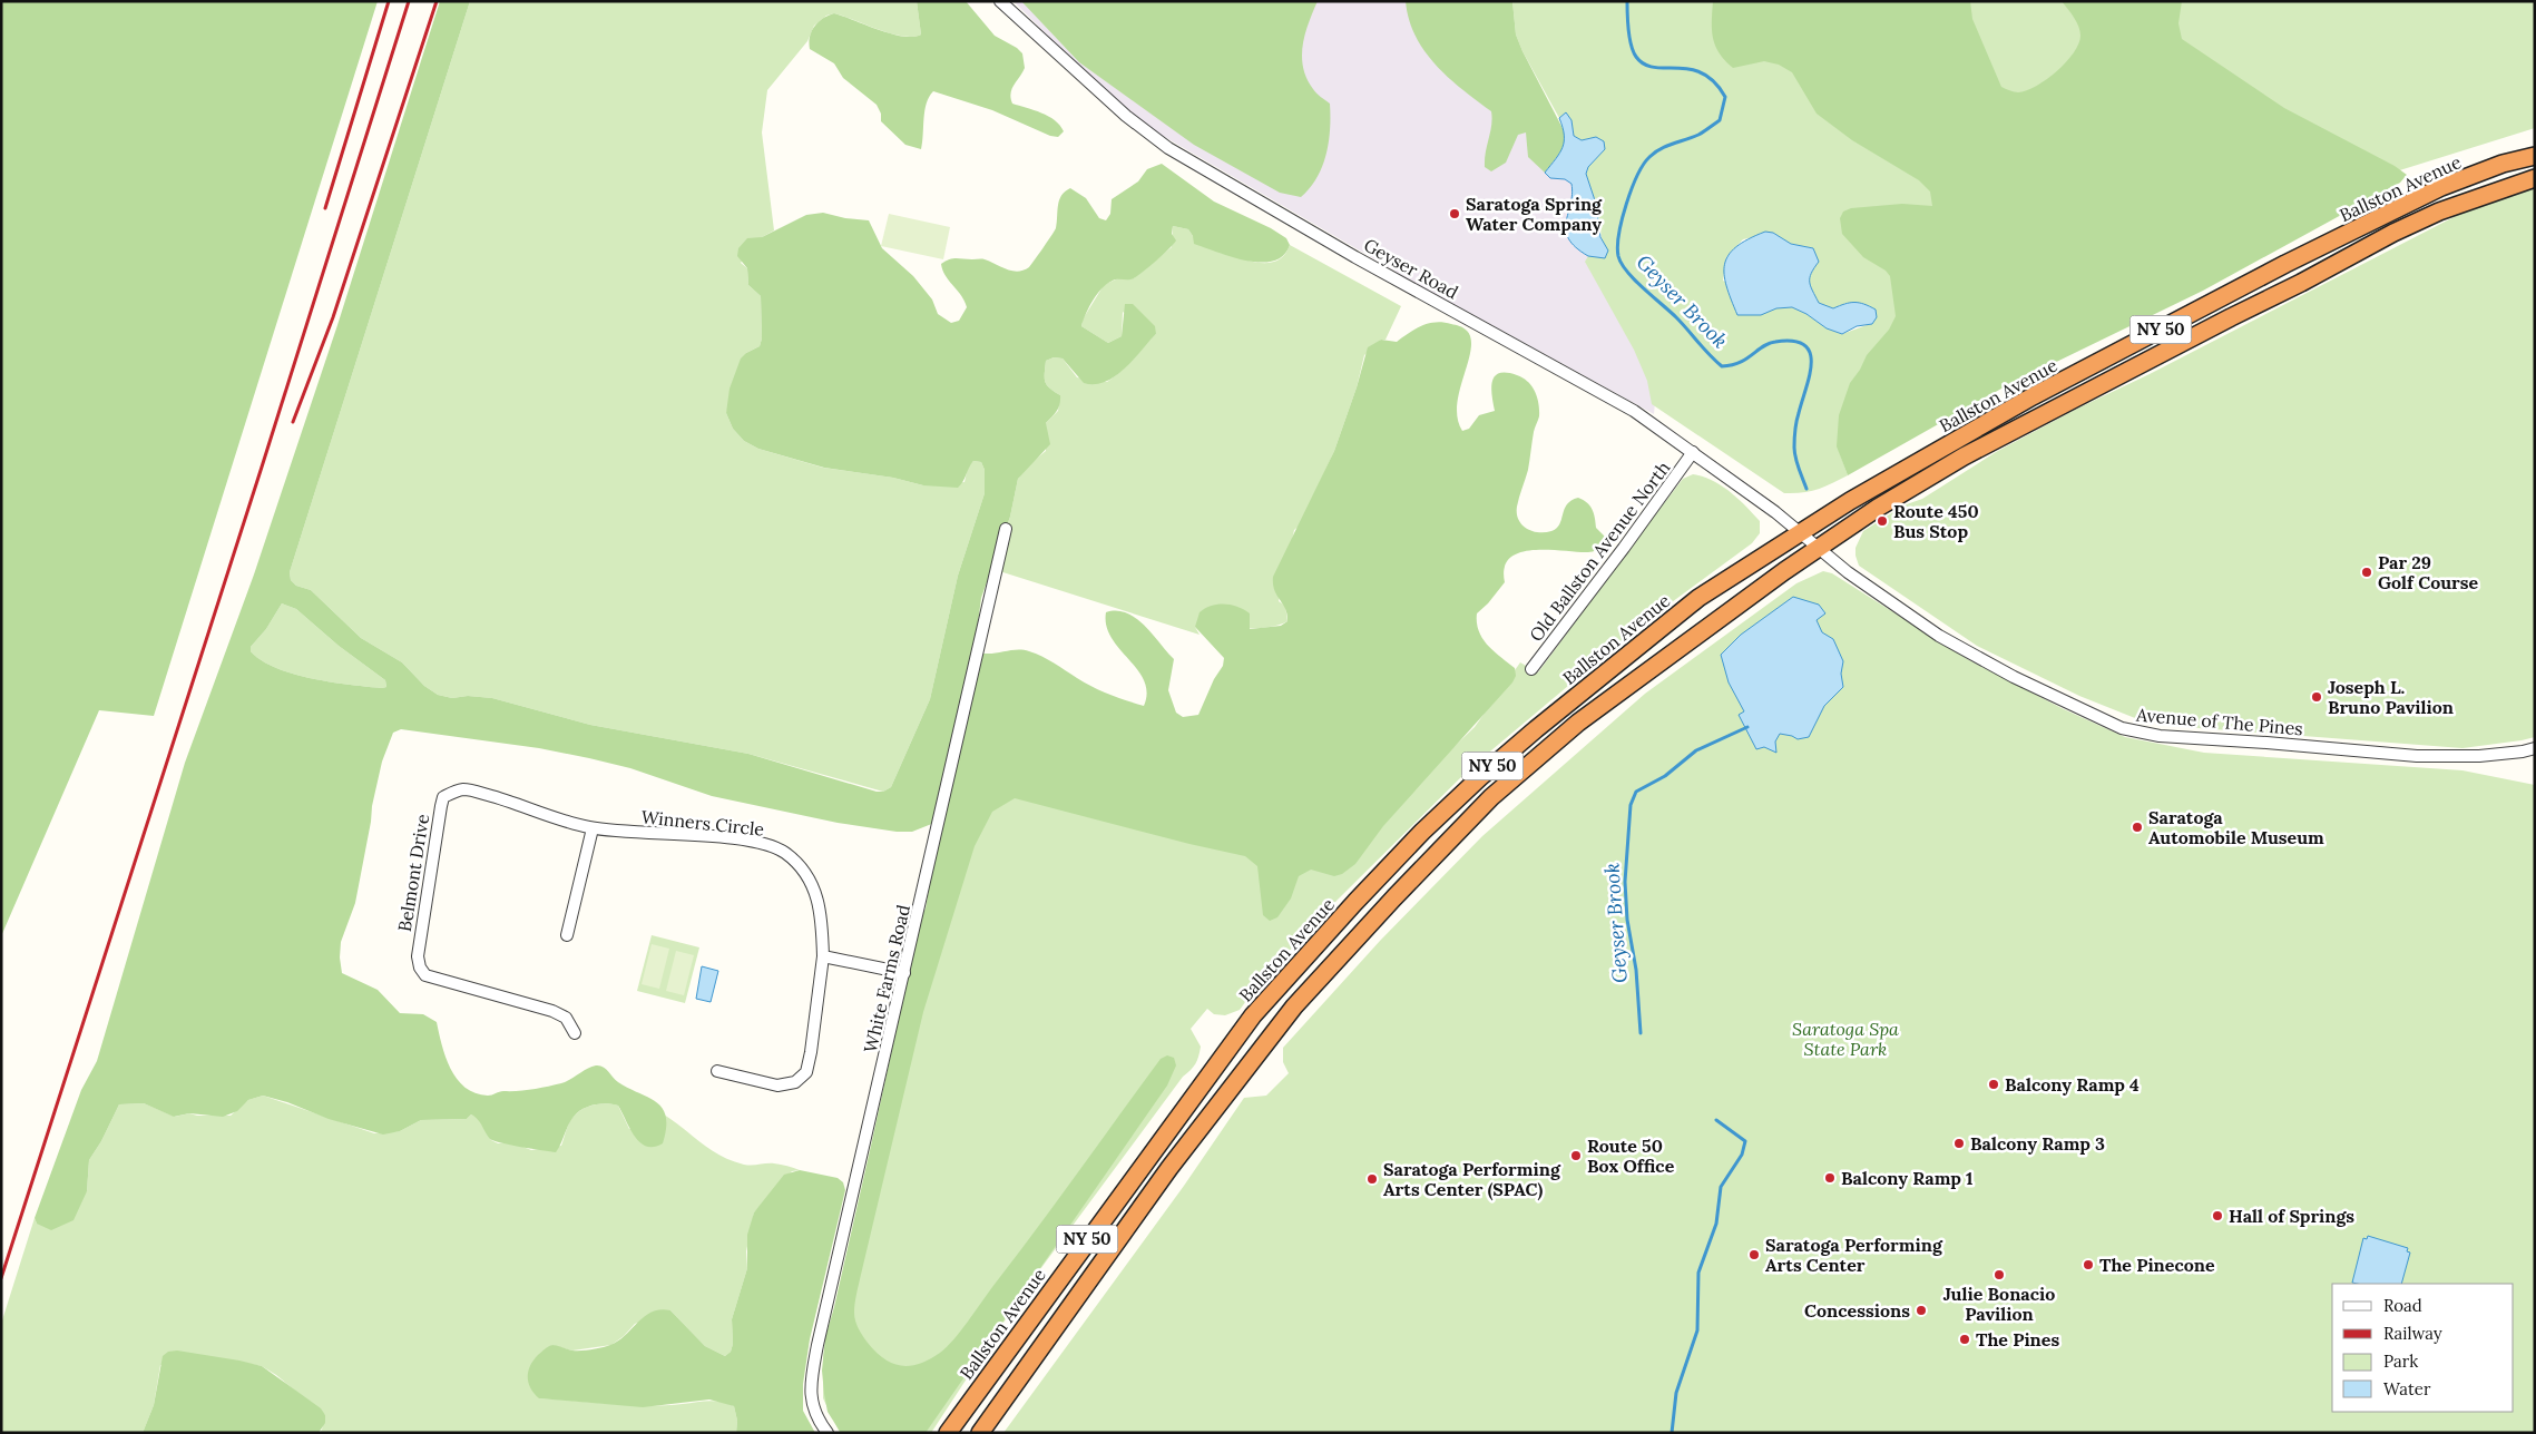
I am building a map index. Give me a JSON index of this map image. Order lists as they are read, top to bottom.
{
  "streets": {
    "highway": ["Ballston Avenue", "NY 50"],
    "street": [
      "Geyser Road",
      "Old Ballston Avenue North",
      "Avenue of The Pines",
      "Winners Circle",
      "Belmont Drive",
      "White Farms Road"
    ]
  },
  "crossings": [
    ["Ballston Avenue", "Geyser Road"],
    ["Ballston Avenue", "Avenue of The Pines"],
    ["Geyser Road", "Old Ballston Avenue North"],
    ["Geyser Road", "Avenue of The Pines"],
    ["Winners Circle", "Belmont Drive"]
  ],
  "water": ["Geyser Brook"],
  "parks": ["Saratoga Spa State Park"],
  "places": [
    "Saratoga Spring Water Company",
    "Route 450 Bus Stop",
    "Par 29 Golf Course",
    "Joseph L. Bruno Pavilion",
    "Saratoga Automobile Museum",
    "Balcony Ramp 4",
    "Balcony Ramp 3",
    "Route 50 Box Office",
    "Balcony Ramp 1",
    "Saratoga Performing Arts Center (SPAC)",
    "Hall of Springs",
    "Saratoga Performing Arts Center",
    "The Pinecone",
    "Julie Bonacio Pavilion",
    "Concessions",
    "The Pines"
  ],
  "legend": [
    "Road",
    "Railway",
    "Park",
    "Water"
  ]
}
